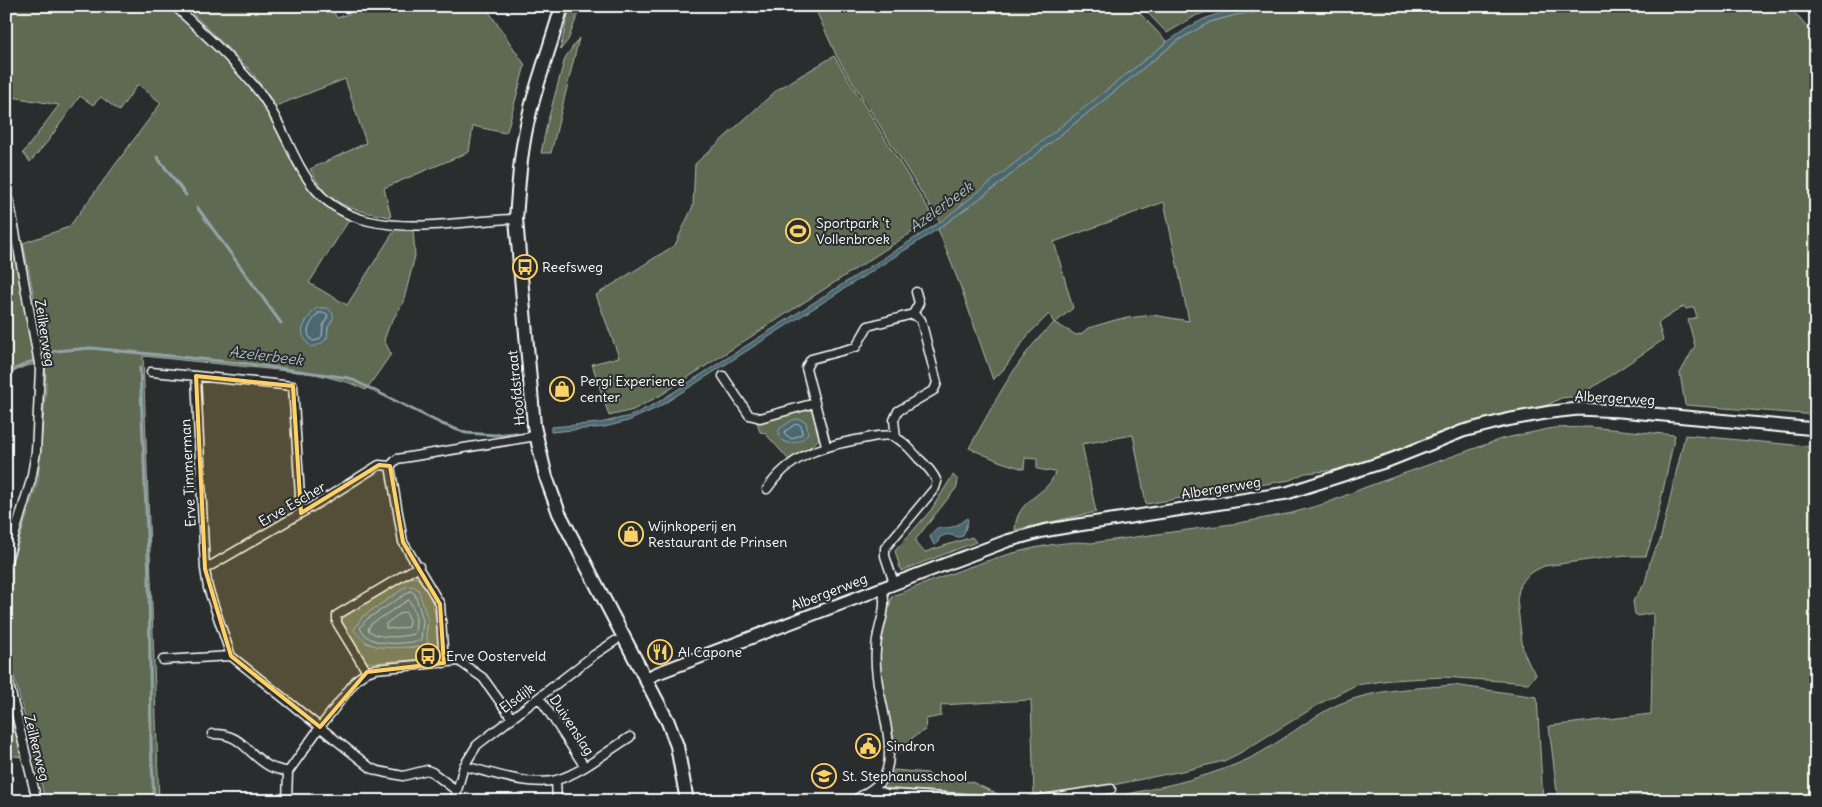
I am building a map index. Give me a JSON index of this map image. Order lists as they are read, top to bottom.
{
  "streets": {
    "main road": ["Hoofdstraat", "Albergerweg"],
    "street": [
      "Zeilkerweg",
      "Erve Timmerman",
      "Erve Escher",
      "Elsdijk",
      "Duivenslag"
    ]
  },
  "crossings": [
    ["Hoofdstraat", "Albergerweg"],
    ["Hoofdstraat", "Erve Escher"],
    ["Erve Timmerman", "Erve Escher"],
    ["Elsdijk", "Duivenslag"]
  ],
  "water": ["Azelerbeek"],
  "places": {
    "sports": ["Sportpark 't Vollenbroek"],
    "bus stop": ["Reefsweg", "Erve Oosterveld"],
    "shop": ["Pergi Experience center", "Wijnkoperij en Restaurant de Prinsen"],
    "restaurant": ["Al Capone"],
    "public building": ["Sindron"],
    "school or university": ["St. Stephanusschool"]
  }
}
